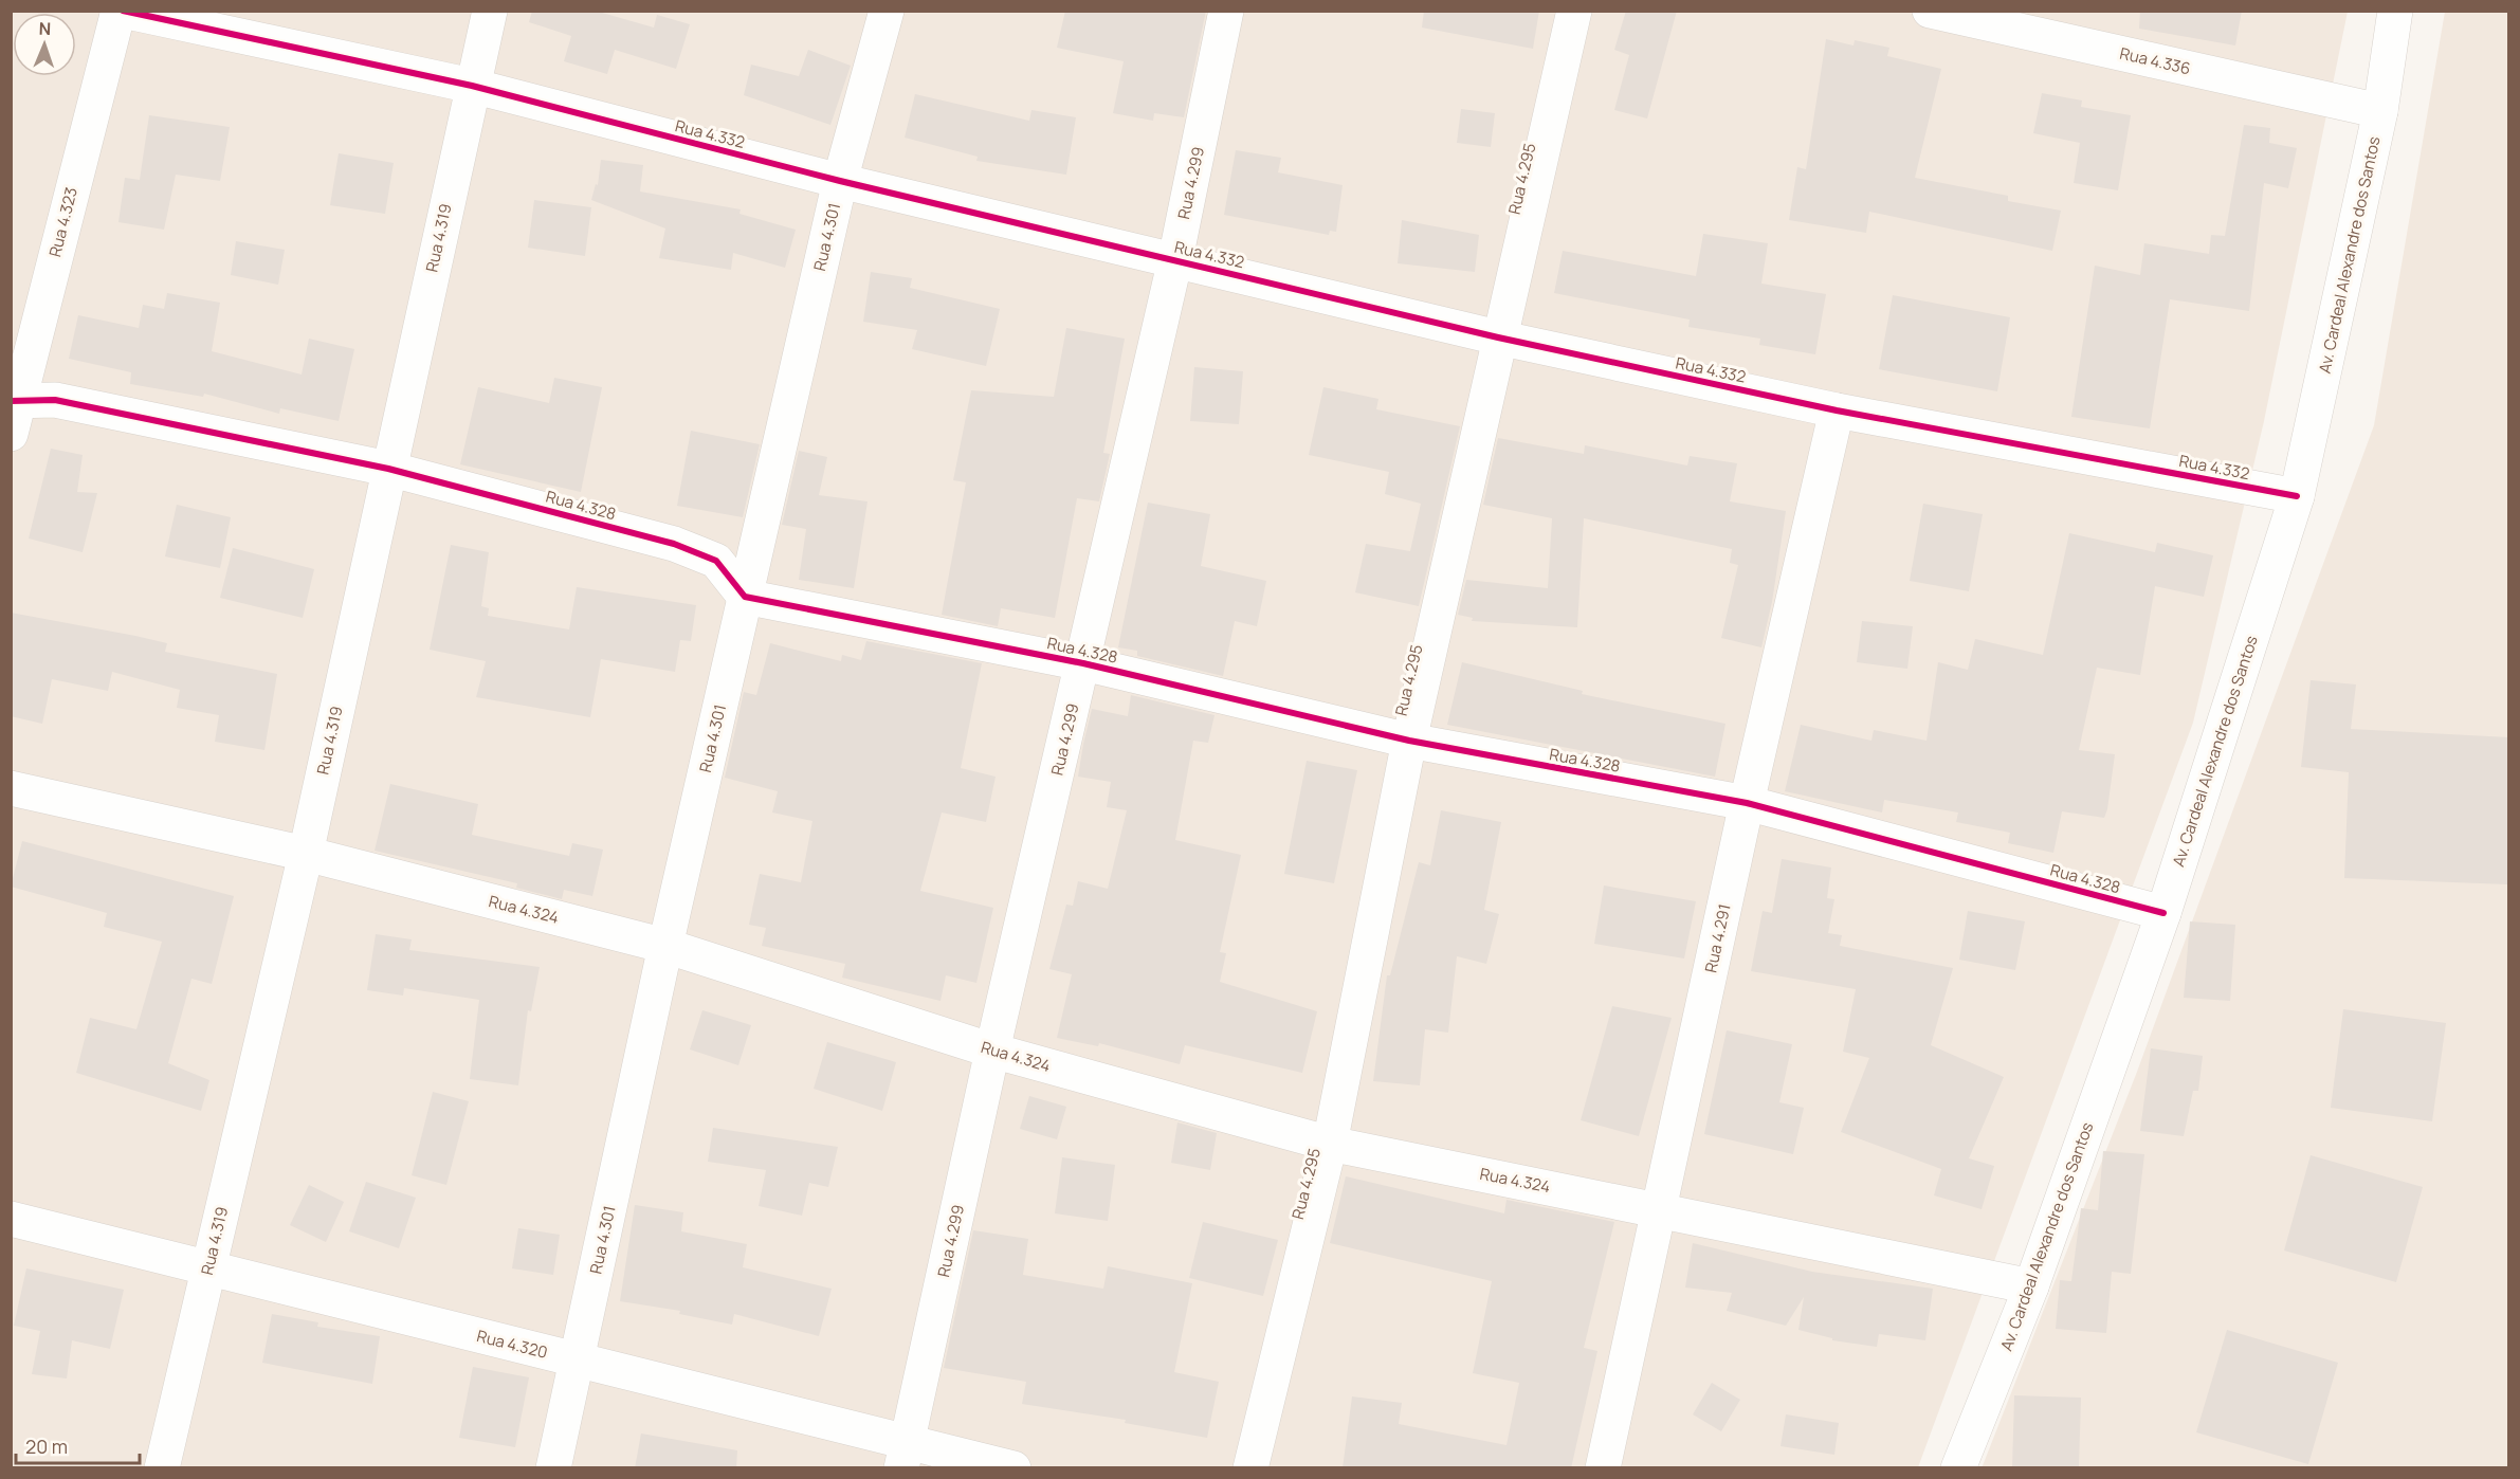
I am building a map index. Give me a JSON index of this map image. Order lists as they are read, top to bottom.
{
  "streets": {
    "street": [
      "Rua 4.336",
      "Rua 4.332",
      "Rua 4.295",
      "Rua 4.299",
      "Rua 4.323",
      "Rua 4.301",
      "Rua 4.319",
      "Av. Cardeal Alexandre dos Santos",
      "Rua 4.328",
      "Rua 4.324",
      "Rua 4.291",
      "Rua 4.320"
    ]
  },
  "crossings": [
    ["Rua 4.336", "Av. Cardeal Alexandre dos Santos"],
    ["Rua 4.332", "Rua 4.295"],
    ["Rua 4.332", "Rua 4.299"],
    ["Rua 4.332", "Rua 4.323"],
    ["Rua 4.332", "Rua 4.301"],
    ["Rua 4.332", "Rua 4.319"],
    ["Rua 4.332", "Av. Cardeal Alexandre dos Santos"],
    ["Rua 4.332", "Rua 4.291"],
    ["Rua 4.295", "Rua 4.328"],
    ["Rua 4.295", "Rua 4.324"],
    ["Rua 4.299", "Rua 4.328"],
    ["Rua 4.299", "Rua 4.324"],
    ["Rua 4.299", "Rua 4.320"],
    ["Rua 4.323", "Rua 4.328"],
    ["Rua 4.301", "Rua 4.328"],
    ["Rua 4.301", "Rua 4.324"],
    ["Rua 4.301", "Rua 4.320"],
    ["Rua 4.319", "Rua 4.328"],
    ["Rua 4.319", "Rua 4.324"],
    ["Rua 4.319", "Rua 4.320"],
    ["Av. Cardeal Alexandre dos Santos", "Rua 4.328"],
    ["Av. Cardeal Alexandre dos Santos", "Rua 4.324"],
    ["Rua 4.328", "Rua 4.291"],
    ["Rua 4.324", "Rua 4.291"]
  ],
  "scale_bar": "20 m",
  "north": "top"
}
